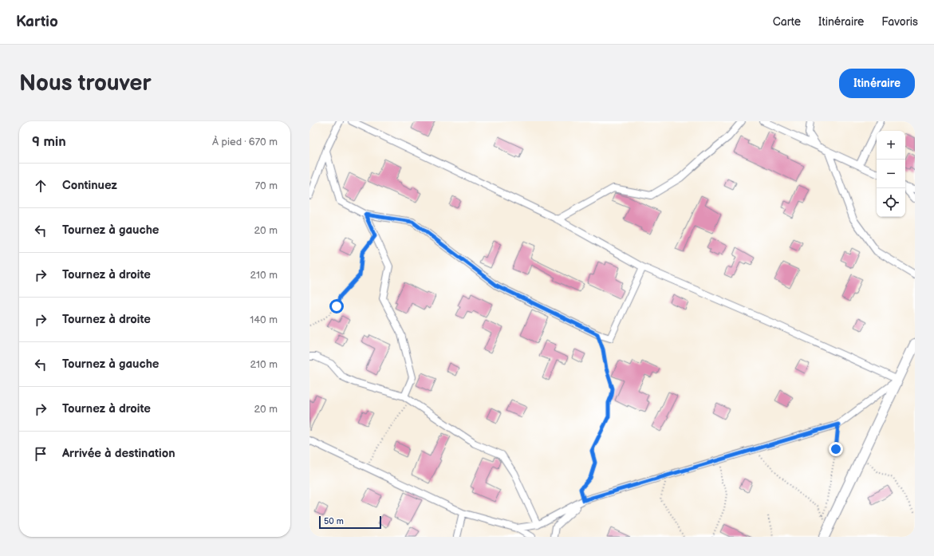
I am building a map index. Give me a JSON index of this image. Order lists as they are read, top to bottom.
{
  "scale_bar": "50 m",
  "page": {
    "header": "Kartio",
    "nav": ["Carte", "Itinéraire", "Favoris"],
    "buttons": "Itinéraire",
    "title": "Nous trouver",
    "heading": ["9 min", "À pied · 670 m"],
    "map_buttons": ["+", "−"],
    "list": [
      ["Continuez", "70 m"],
      ["Tournez à gauche", "20 m"],
      ["Tournez à droite", "210 m"],
      ["Tournez à droite", "140 m"],
      ["Tournez à gauche", "210 m"],
      ["Tournez à droite", "20 m"],
      "Arrivée à destination"
    ],
    "scale": "50 m"
  }
}
